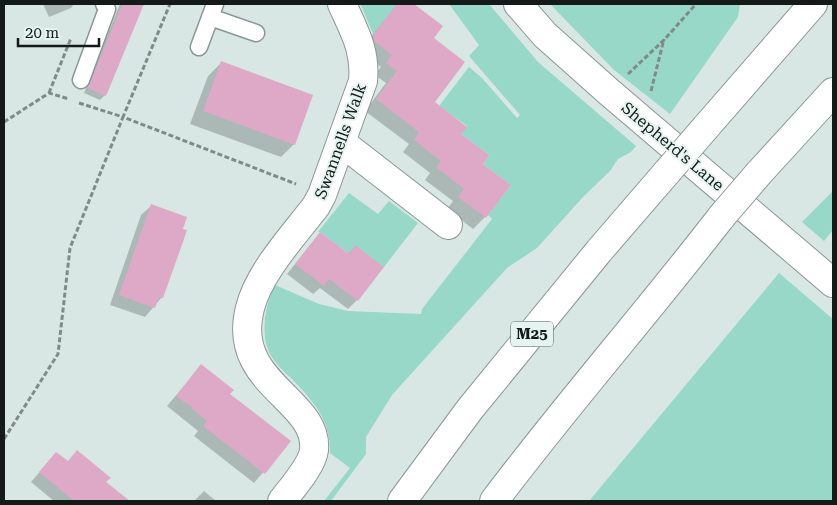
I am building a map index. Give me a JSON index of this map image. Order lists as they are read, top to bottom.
{
  "streets": {
    "main road": ["Swannells Walk", "Shepherd's Lane", "M25"]
  },
  "scale_bar": "20 m"
}
